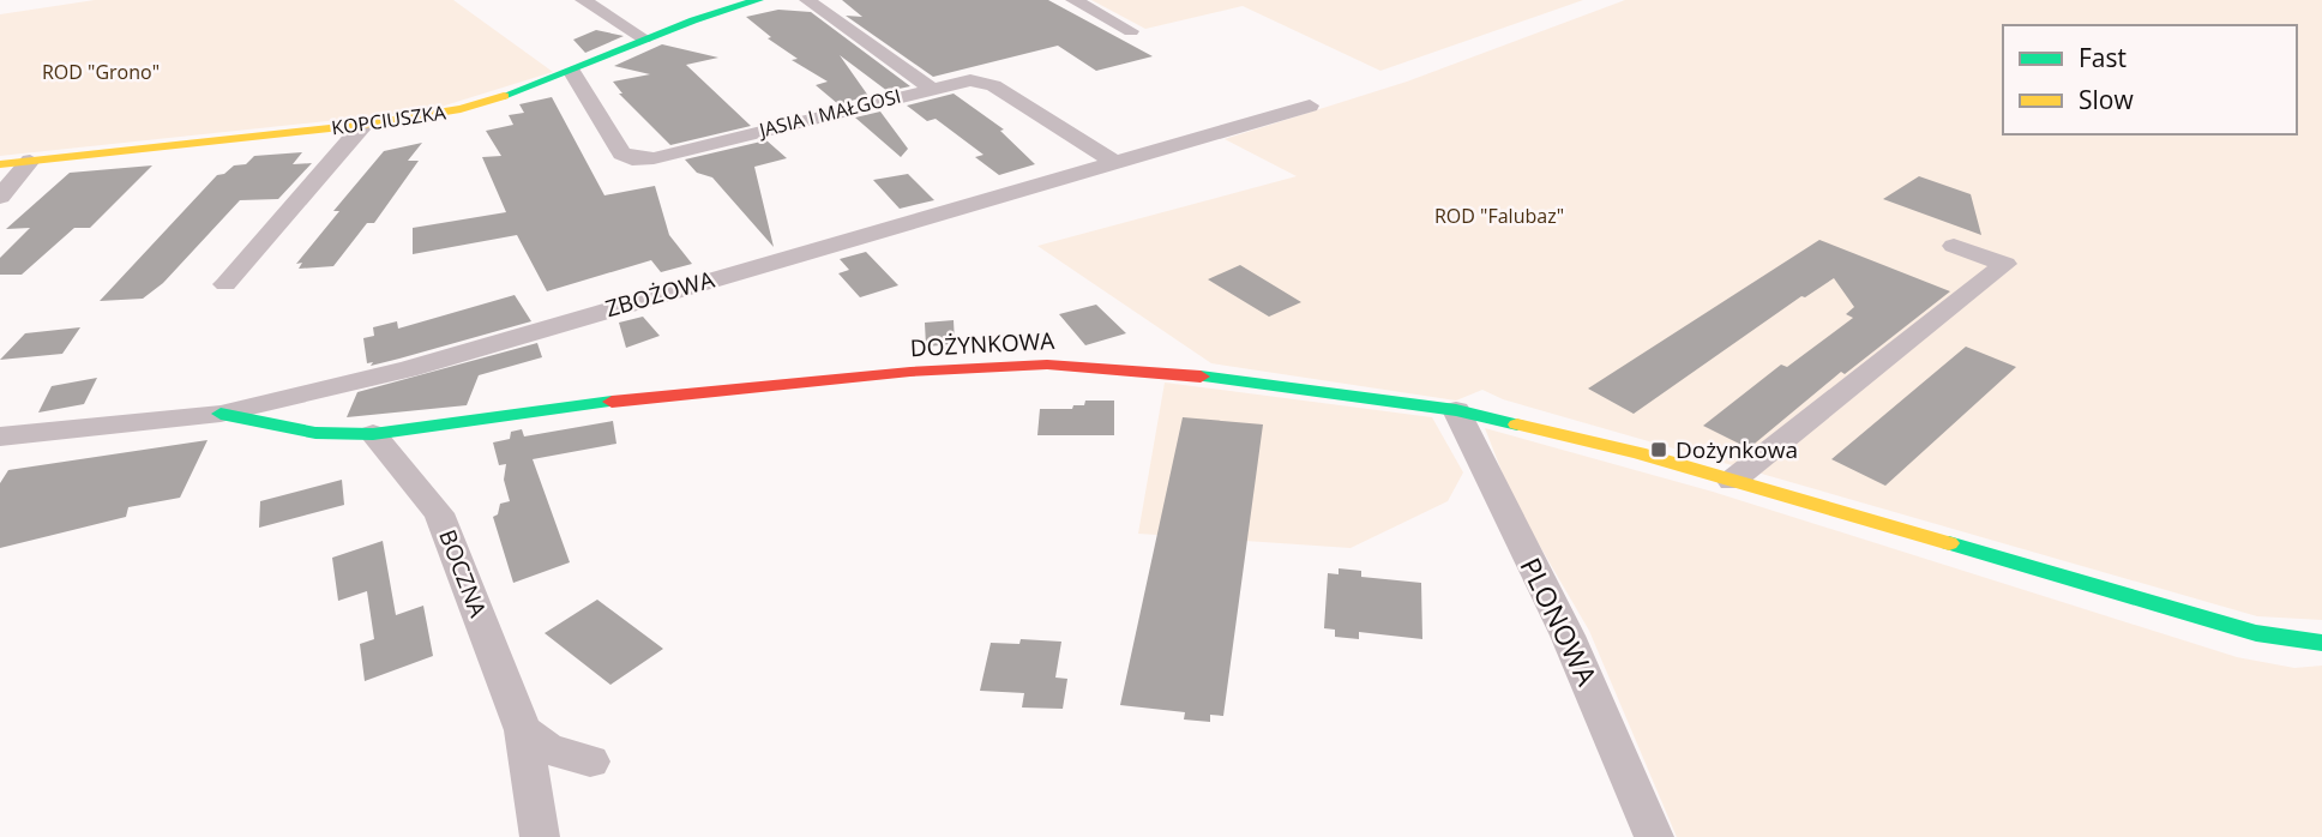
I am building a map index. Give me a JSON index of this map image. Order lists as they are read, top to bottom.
{
  "streets": {
    "street": [
      "JASIA I MAŁGOSI",
      "KOPCIUSZKA",
      "ZBOŻOWA",
      "DOŻYNKOWA",
      "BOCZNA",
      "PLONOWA"
    ]
  },
  "crossings": [
    ["JASIA I MAŁGOSI", "KOPCIUSZKA"],
    ["JASIA I MAŁGOSI", "ZBOŻOWA"],
    ["ZBOŻOWA", "DOŻYNKOWA"],
    ["DOŻYNKOWA", "BOCZNA"],
    ["DOŻYNKOWA", "PLONOWA"]
  ],
  "parks": ["ROD \"Grono\"", "ROD \"Falubaz\""],
  "places": {
    "transit": ["Dożynkowa"]
  },
  "legend": ["Fast", "Slow"]
}
